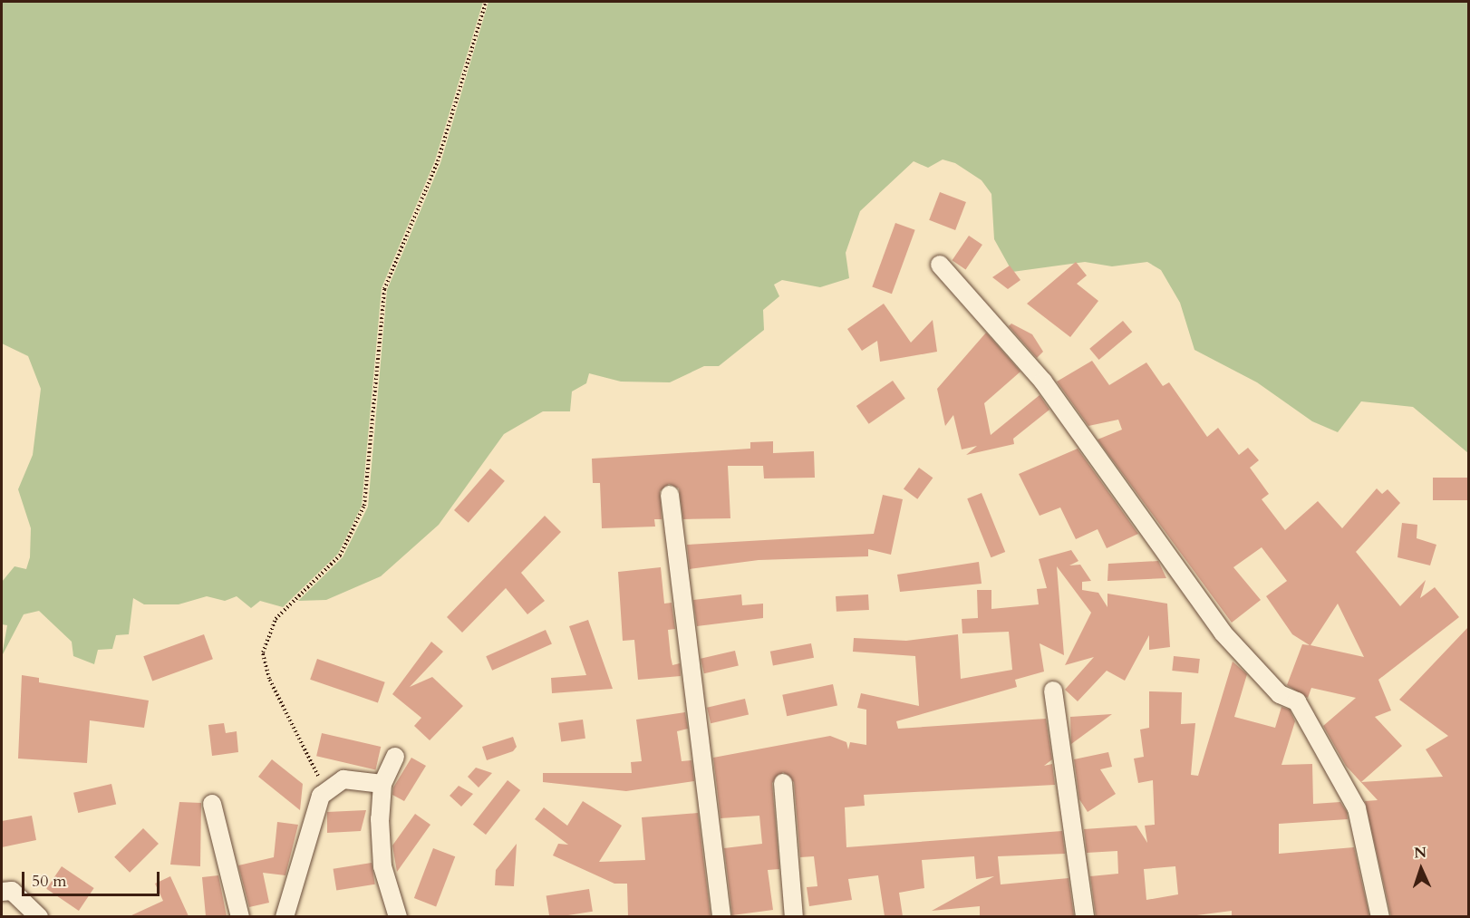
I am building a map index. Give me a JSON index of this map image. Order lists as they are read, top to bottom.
{
  "scale_bar": "50 m",
  "north": "top"
}
